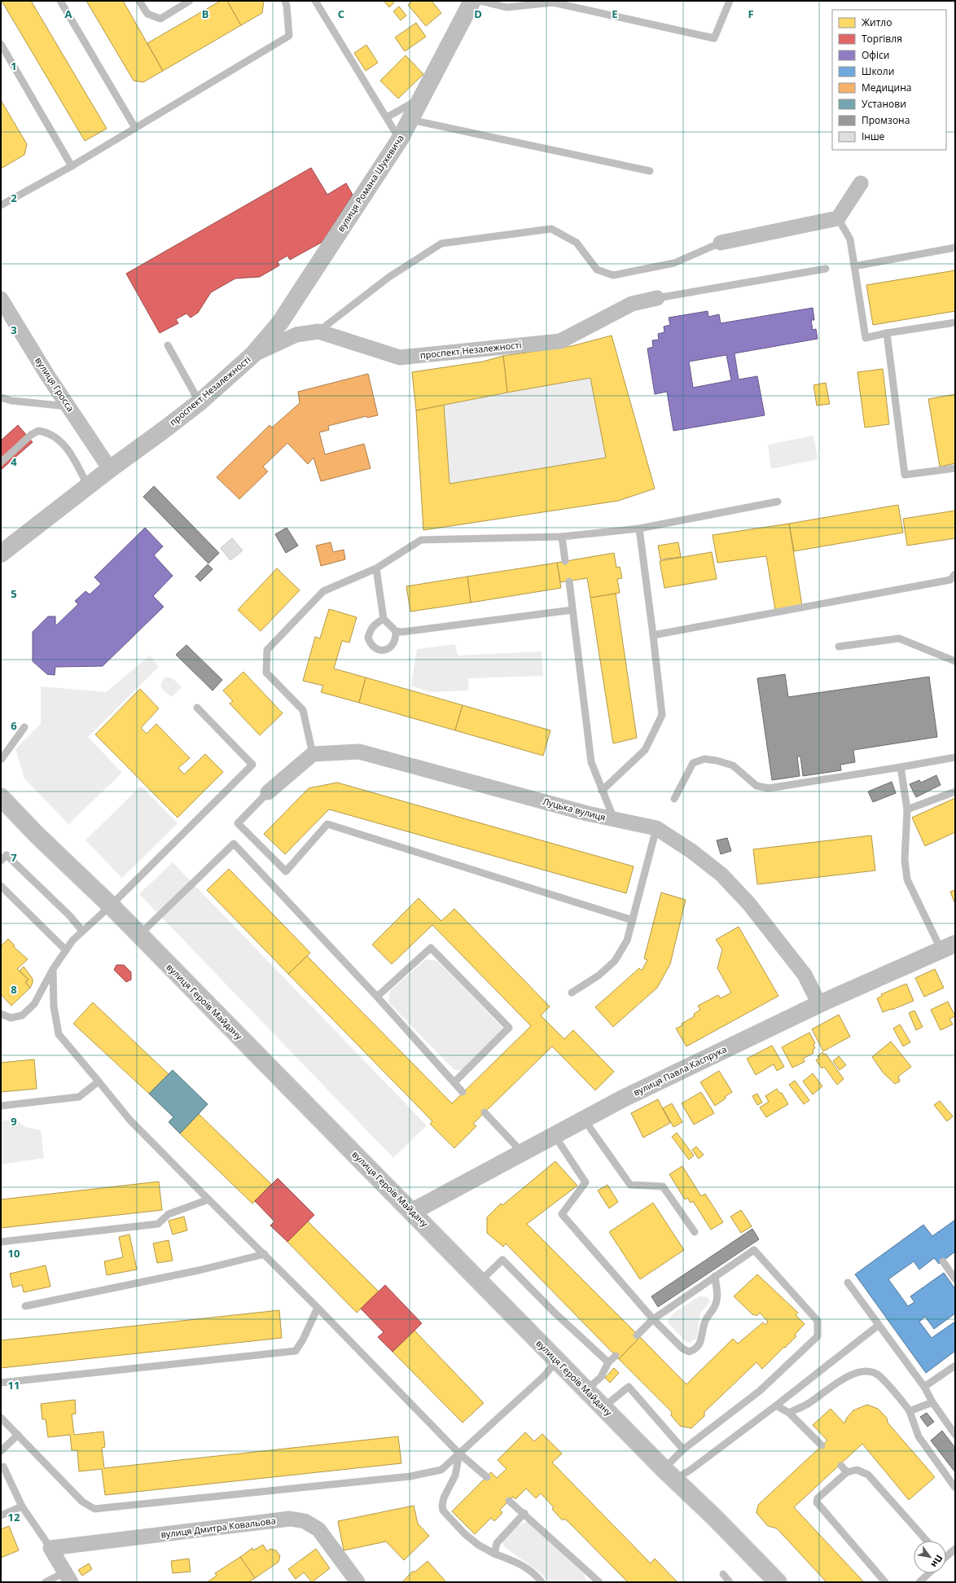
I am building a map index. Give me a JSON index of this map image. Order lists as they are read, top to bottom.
{
  "streets": {
    "street": [
      "вулиця Романа Шухевича",
      "проспект Незалежності",
      "вулиця Гросса",
      "Луцька вулиця",
      "вулиця Героїв Майдану",
      "вулиця Павла Каспрука",
      "вулиця Дмитра Ковальова"
    ]
  },
  "crossings": [
    ["вулиця Романа Шухевича", "проспект Незалежності"],
    ["проспект Незалежності", "вулиця Гросса"],
    ["Луцька вулиця", "вулиця Павла Каспрука"],
    ["вулиця Героїв Майдану", "вулиця Павла Каспрука"]
  ],
  "legend": [
    "Житло",
    "Торгівля",
    "Офіси",
    "Школи",
    "Медицина",
    "Установи",
    "Промзона",
    "Інше"
  ],
  "north": "bottom right",
  "grid": {
    "columns": [
      "A",
      "B",
      "C",
      "D",
      "E",
      "F"
    ],
    "rows": [
      "1",
      "2",
      "3",
      "4",
      "5",
      "6",
      "7",
      "8",
      "9",
      "10",
      "11",
      "12"
    ]
  }
}
